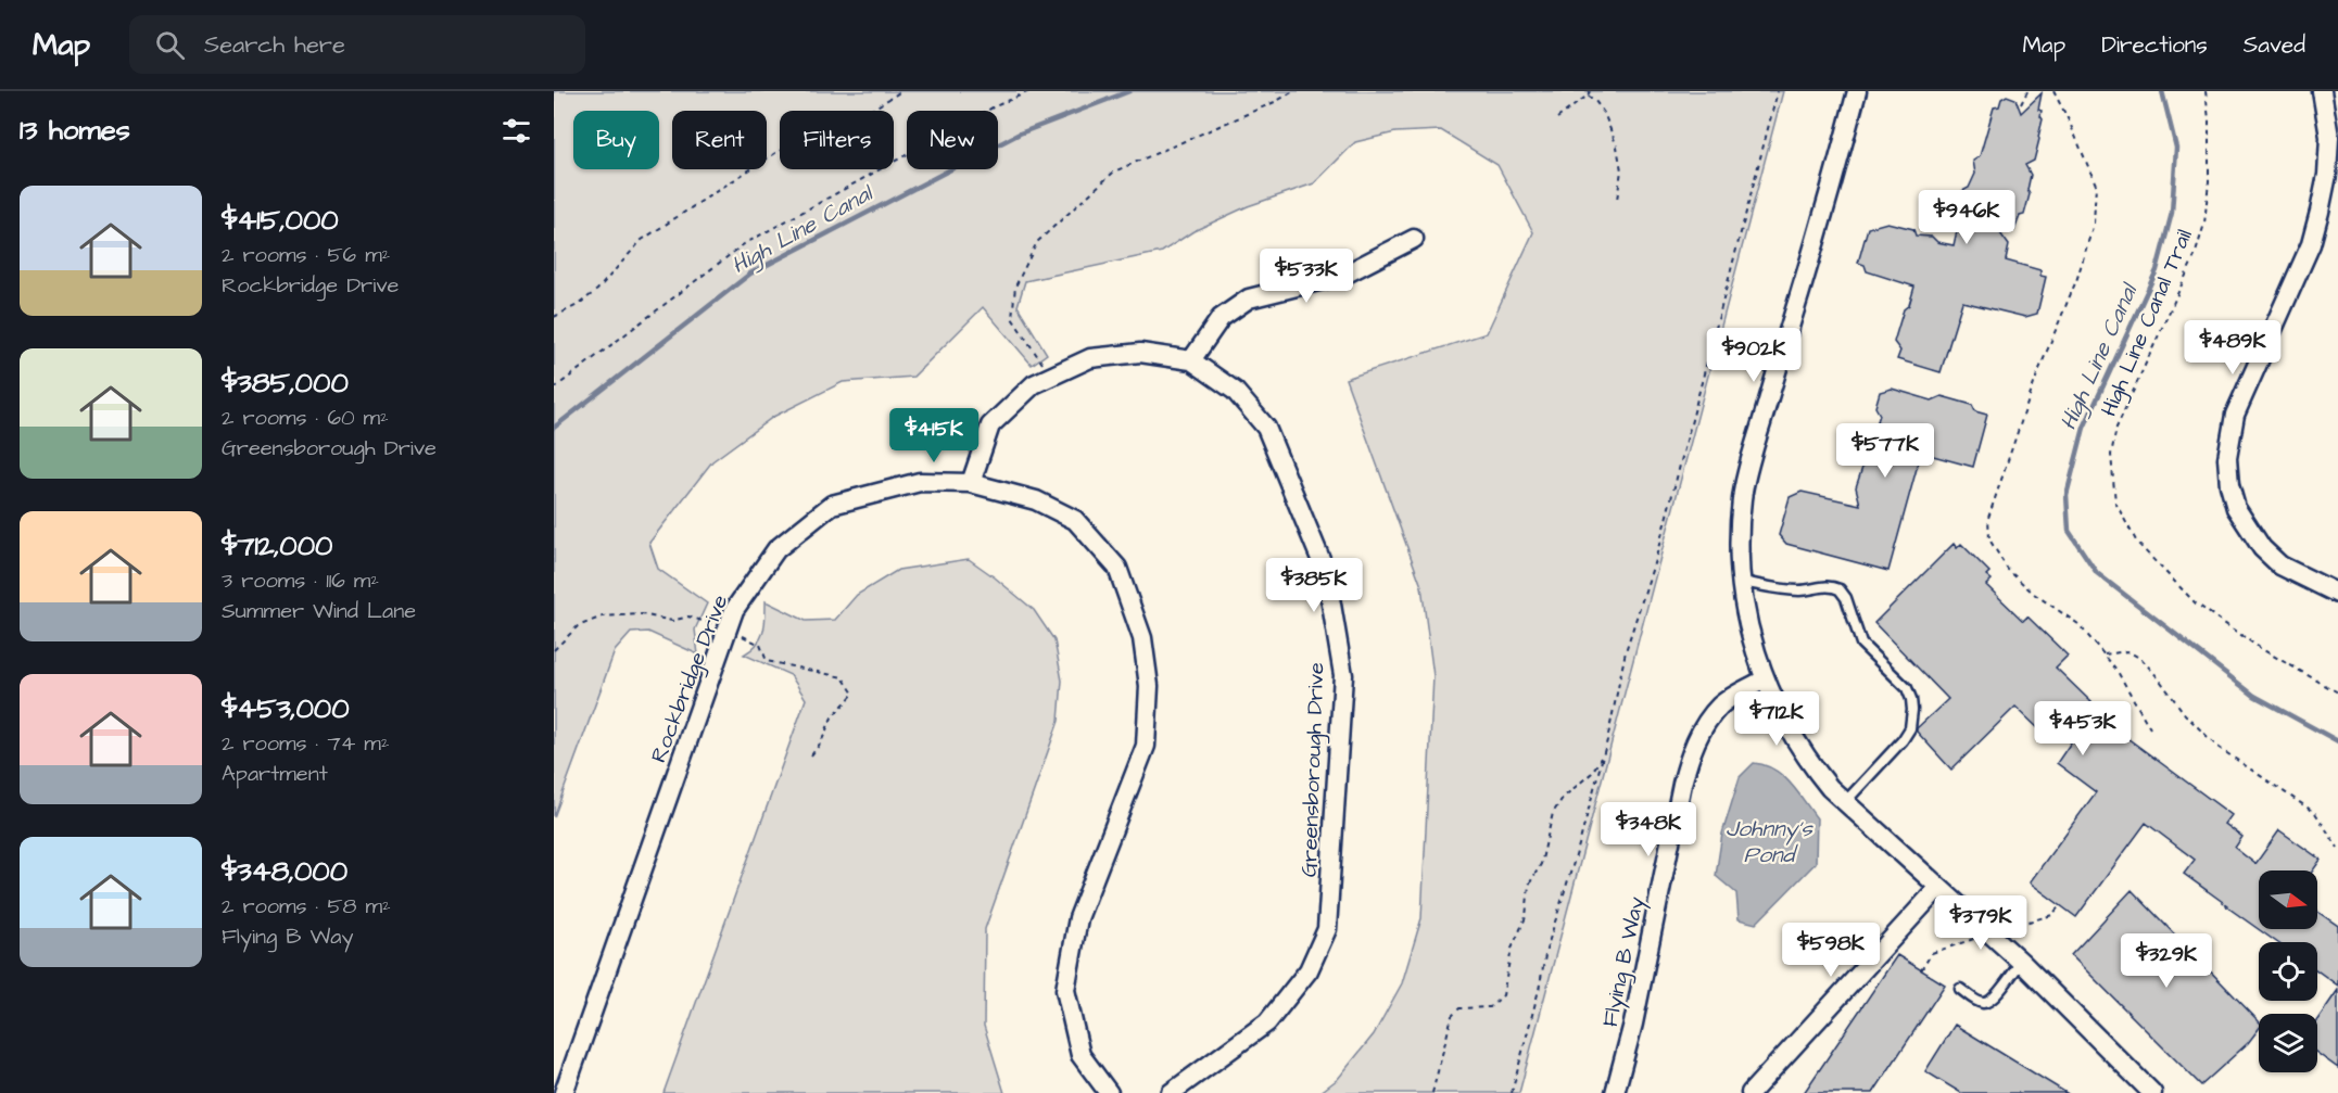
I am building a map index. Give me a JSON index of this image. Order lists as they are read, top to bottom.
{
  "streets": {
    "street": ["Rockbridge Drive", "Greensborough Drive", "Flying B Way"],
    "path": ["High Line Canal Trail"]
  },
  "crossings": [
    ["Rockbridge Drive", "Greensborough Drive"]
  ],
  "water": ["High Line Canal", "Johnny's Pond"],
  "north": "right",
  "page": {
    "header": "Map",
    "search": "Search here",
    "nav": ["Map", "Directions", "Saved"],
    "heading": "13 homes",
    "chip": [
      "Buy",
      "Rent",
      "Filters",
      "New"
    ],
    "list": [
      {
        "name": "$415,000",
        "note": "2 rooms · 56 m² · Rockbridge Drive"
      },
      {
        "name": "$385,000",
        "note": "2 rooms · 60 m² · Greensborough Drive"
      },
      {
        "name": "$712,000",
        "note": "3 rooms · 116 m² · Summer Wind Lane"
      },
      {
        "name": "$453,000",
        "note": "2 rooms · 74 m² · Apartment"
      },
      {
        "name": "$348,000",
        "note": "2 rooms · 58 m² · Flying B Way"
      }
    ],
    "price": [
      "$946K",
      "$533K",
      "$489K",
      "$902K",
      "$415K",
      "$577K",
      "$385K",
      "$712K",
      "$453K",
      "$348K",
      "$379K",
      "$598K",
      "$329K"
    ]
  }
}
